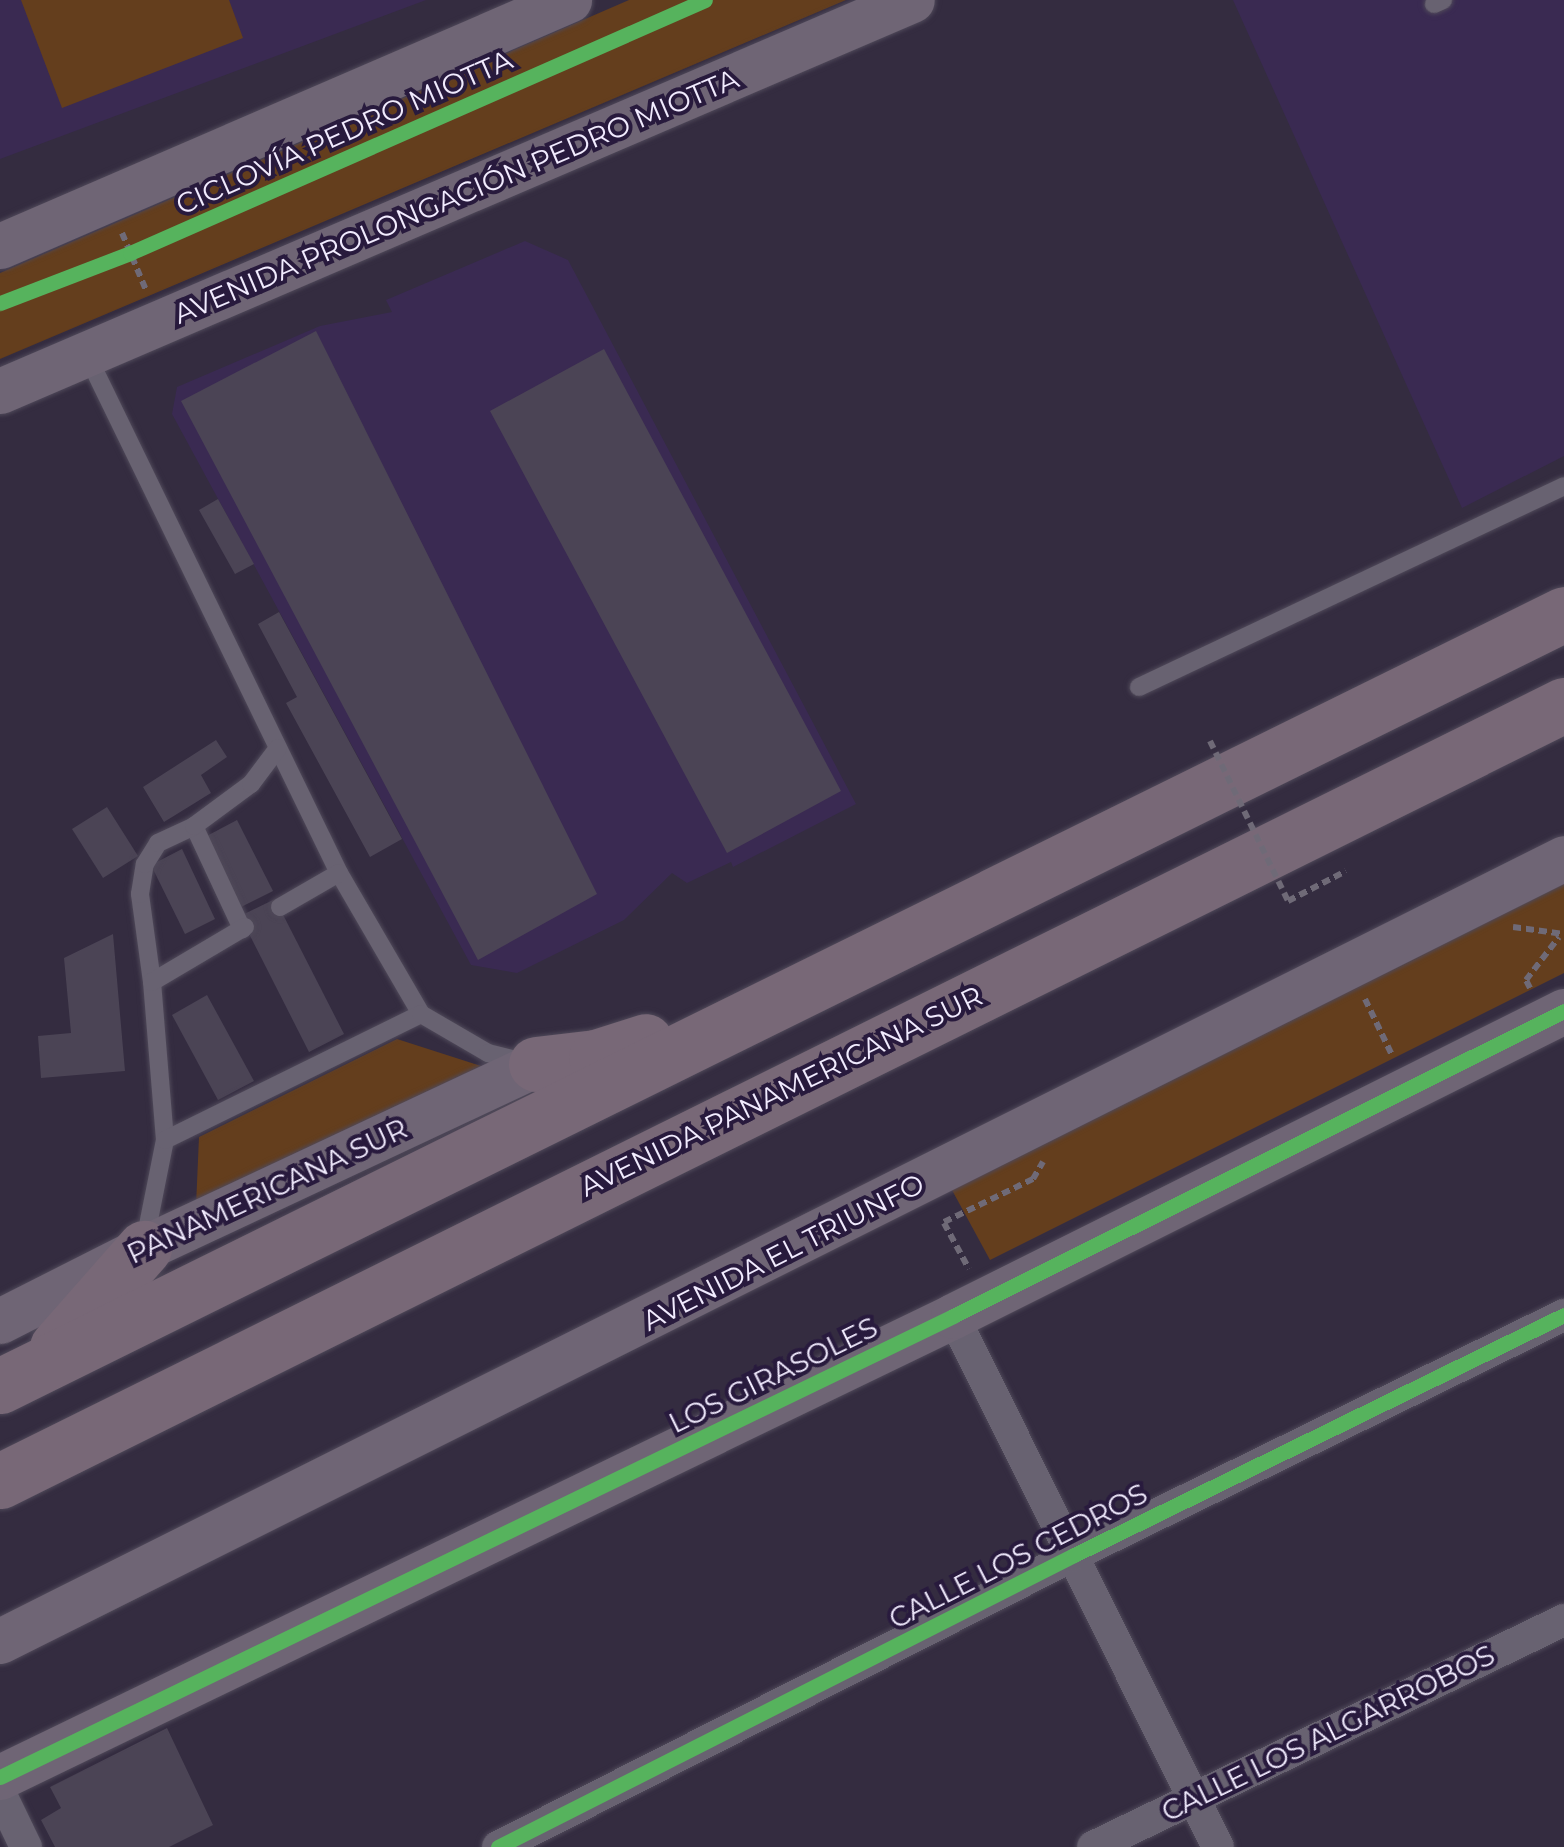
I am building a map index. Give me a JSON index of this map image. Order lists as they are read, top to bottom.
{
  "streets": {
    "highway": ["AVENIDA PANAMERICANA SUR"],
    "main road": [
      "AVENIDA PROLONGACIÓN PEDRO MIOTTA",
      "PANAMERICANA SUR",
      "AVENIDA EL TRIUNFO",
      "LOS GIRASOLES"
    ],
    "street": ["CALLE LOS CEDROS", "CALLE LOS ALGARROBOS"],
    "cycle path": ["CICLOVÍA PEDRO MIOTTA"]
  }
}
